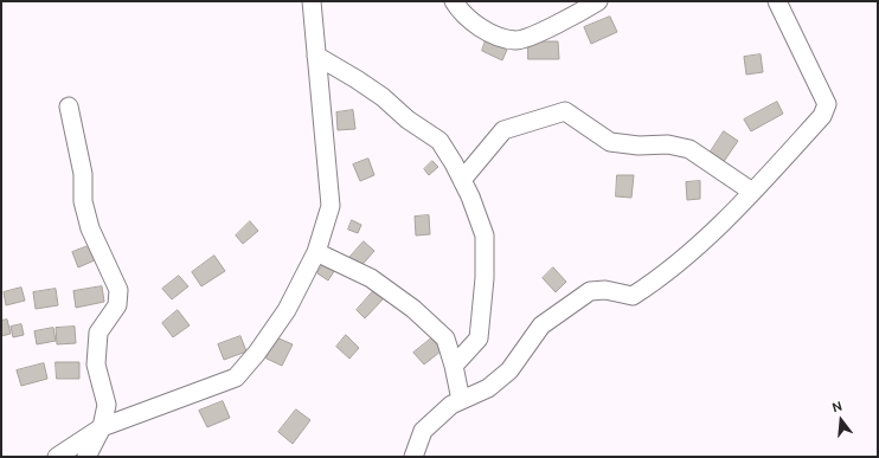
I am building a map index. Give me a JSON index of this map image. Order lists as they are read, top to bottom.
{
  "north": "top"
}
